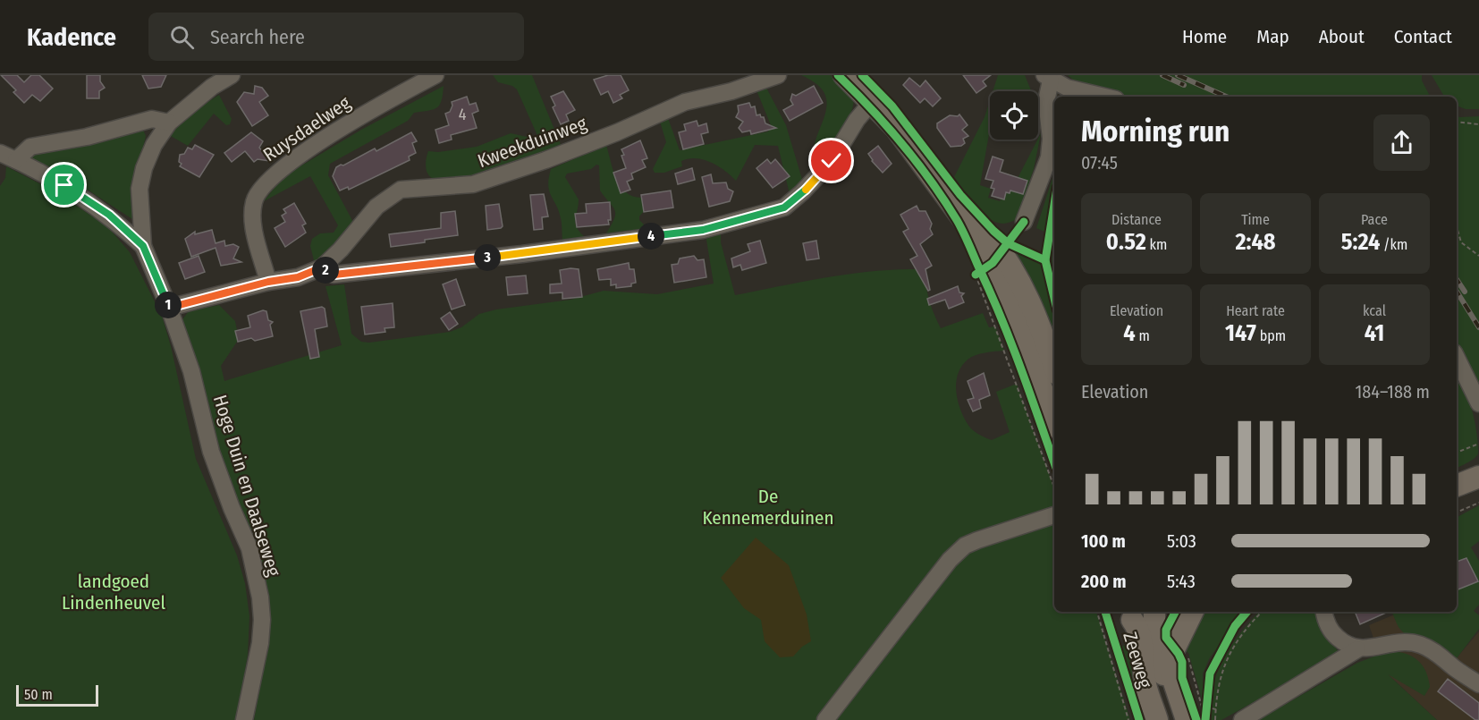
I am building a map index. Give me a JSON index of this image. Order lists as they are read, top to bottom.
{
  "streets": {
    "main road": ["Zeeweg"],
    "street": ["Ruysdaelweg", "Kweekduinweg", "Hoge Duin en Daalseweg"]
  },
  "parks": ["De Kennemerduinen", "landgoed Lindenheuvel"],
  "house_numbers": ["4"],
  "scale_bar": "50 m",
  "page": {
    "header": "Kadence",
    "search": "Search here",
    "nav": [
      "Home",
      "Map",
      "About",
      "Contact"
    ],
    "heading": ["Morning run", "07:45"],
    "stats": [
      ["Distance", "0.52 km"],
      ["Time", "2:48"],
      ["Pace", "5:24 /km"],
      ["Elevation", "4 m"],
      ["Heart rate", "147 bpm"],
      ["kcal", "41"]
    ],
    "pins": [
      "4",
      "3",
      "2",
      "1"
    ],
    "chart": ["Elevation", "184–188 m"],
    "list": [
      {
        "name": "100 m",
        "note": "5:03"
      },
      {
        "name": "200 m",
        "note": "5:43"
      }
    ],
    "scale": "50 m"
  }
}
